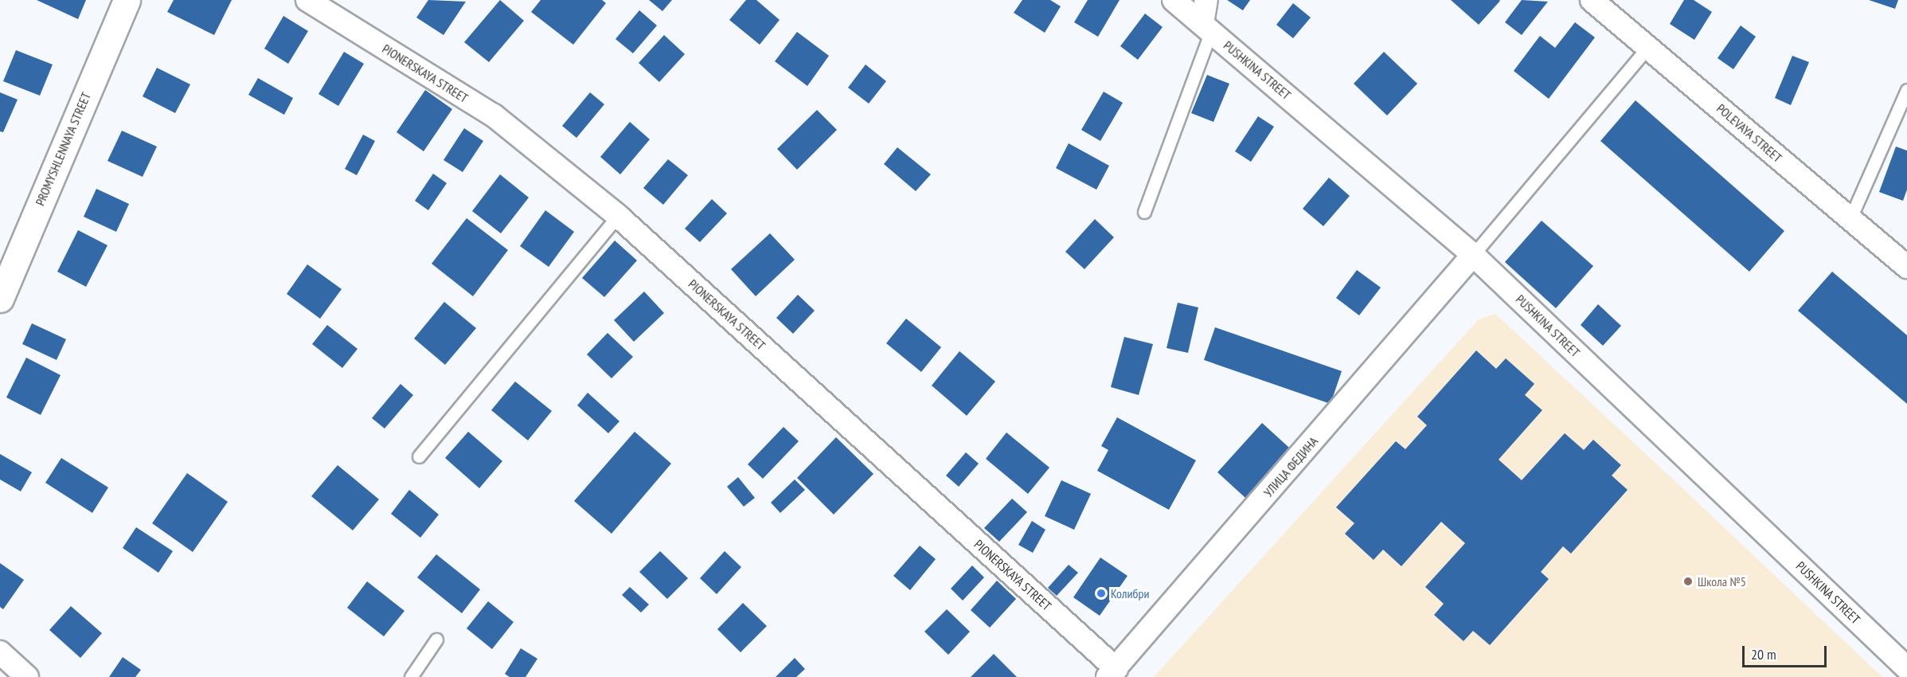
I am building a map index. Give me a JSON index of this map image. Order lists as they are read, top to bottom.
{
  "streets": {
    "street": [
      "PUSHKINA STREET",
      "PIONERSKAYA STREET",
      "POLEVAYA STREET",
      "PROMYSHLENNAYA STREET",
      "УЛИЦА ФЕДИНА"
    ]
  },
  "crossings": [
    ["PUSHKINA STREET", "УЛИЦА ФЕДИНА"],
    ["PIONERSKAYA STREET", "УЛИЦА ФЕДИНА"]
  ],
  "places": ["Школа №5", "Колибри"],
  "scale_bar": "20 m"
}
